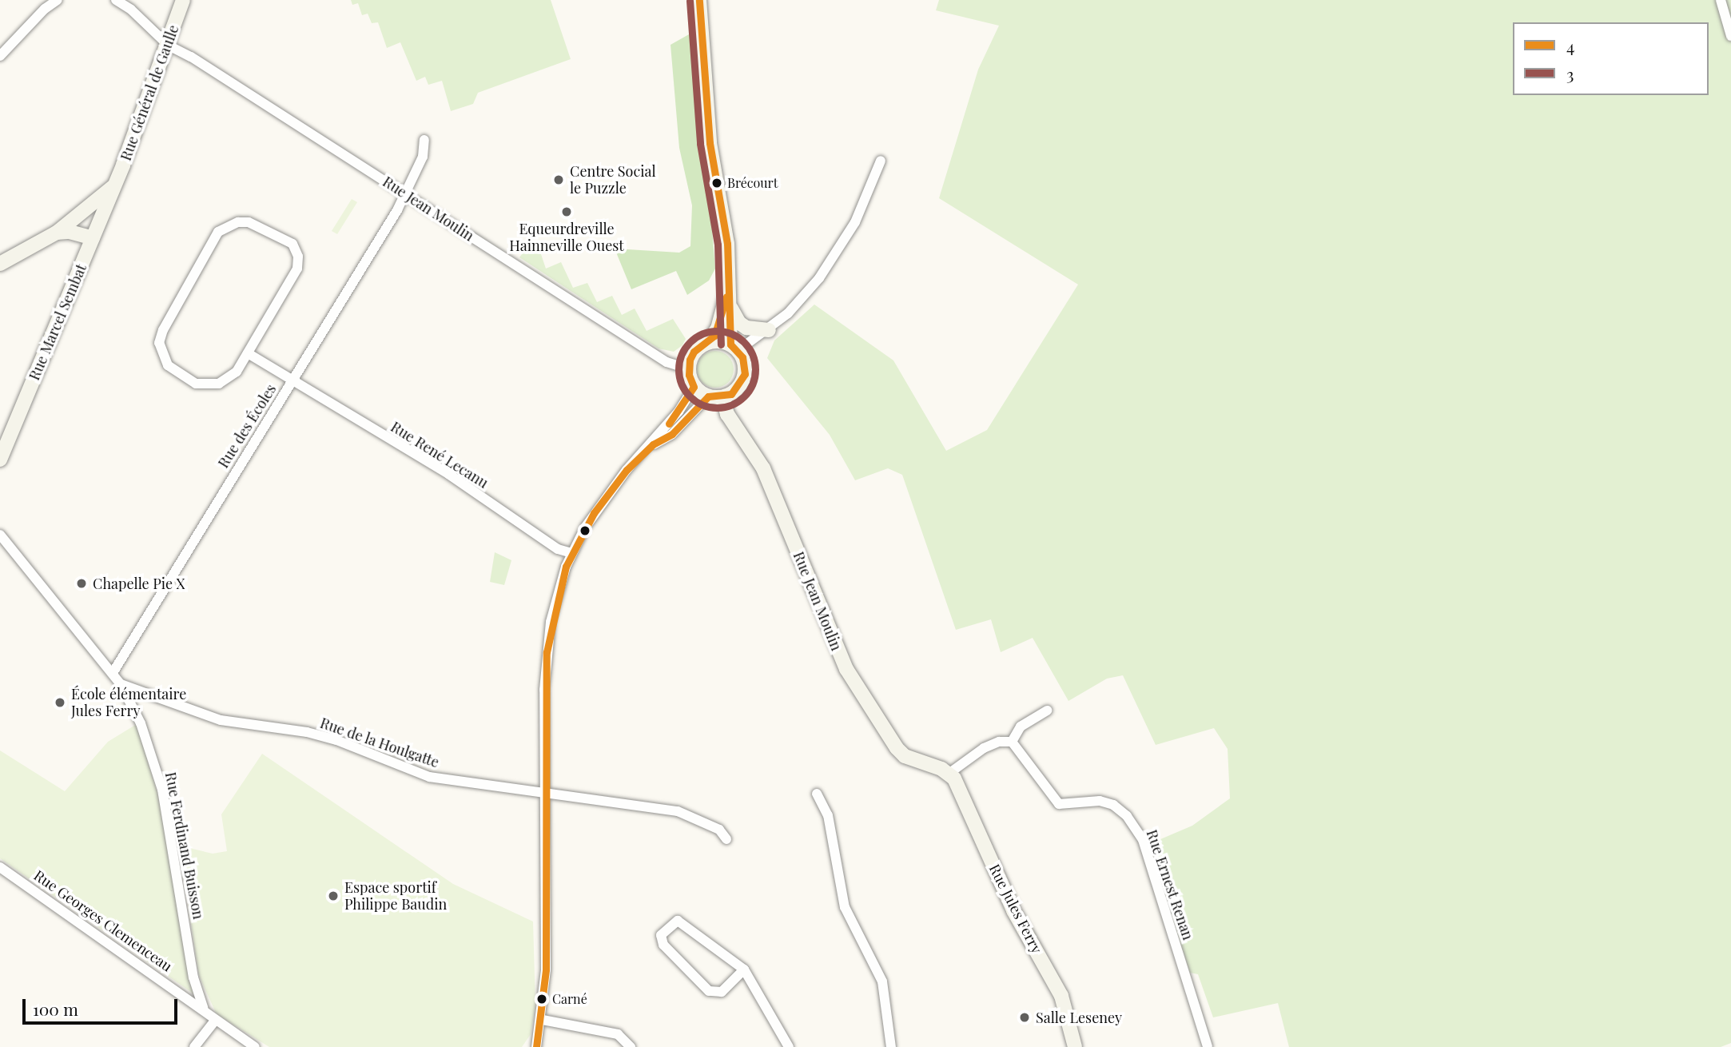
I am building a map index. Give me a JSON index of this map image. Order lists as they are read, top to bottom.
{
  "streets": {
    "street": [
      "Rue Général de Gaulle",
      "Rue Jean Moulin",
      "Rue Marcel Sembat",
      "Rue des Écoles",
      "Rue René Lecanu",
      "Rue de la Houlgatte",
      "Rue Ferdinand Buisson",
      "Rue Ernest Renan",
      "Rue Jules Ferry",
      "Rue Georges Clemenceau"
    ]
  },
  "crossings": [
    ["Rue Général de Gaulle", "Rue Jean Moulin"],
    ["Rue Général de Gaulle", "Rue Marcel Sembat"],
    ["Rue Jean Moulin", "Rue des Écoles"],
    ["Rue Jean Moulin", "Rue Jules Ferry"],
    ["Rue des Écoles", "Rue René Lecanu"],
    ["Rue des Écoles", "Rue Ferdinand Buisson"],
    ["Rue de la Houlgatte", "Rue Ferdinand Buisson"],
    ["Rue Ferdinand Buisson", "Rue Georges Clemenceau"]
  ],
  "places": [
    "Centre Social le Puzzle",
    "Brécourt",
    "Equeurdreville Hainneville Ouest",
    "Chapelle Pie X",
    "École élémentaire Jules Ferry",
    "Espace sportif Philippe Baudin",
    "Carné",
    "Salle Leseney"
  ],
  "lines": ["transit line 4", "transit line 3"],
  "legend": ["4", "3"],
  "scale_bar": "100 m"
}
